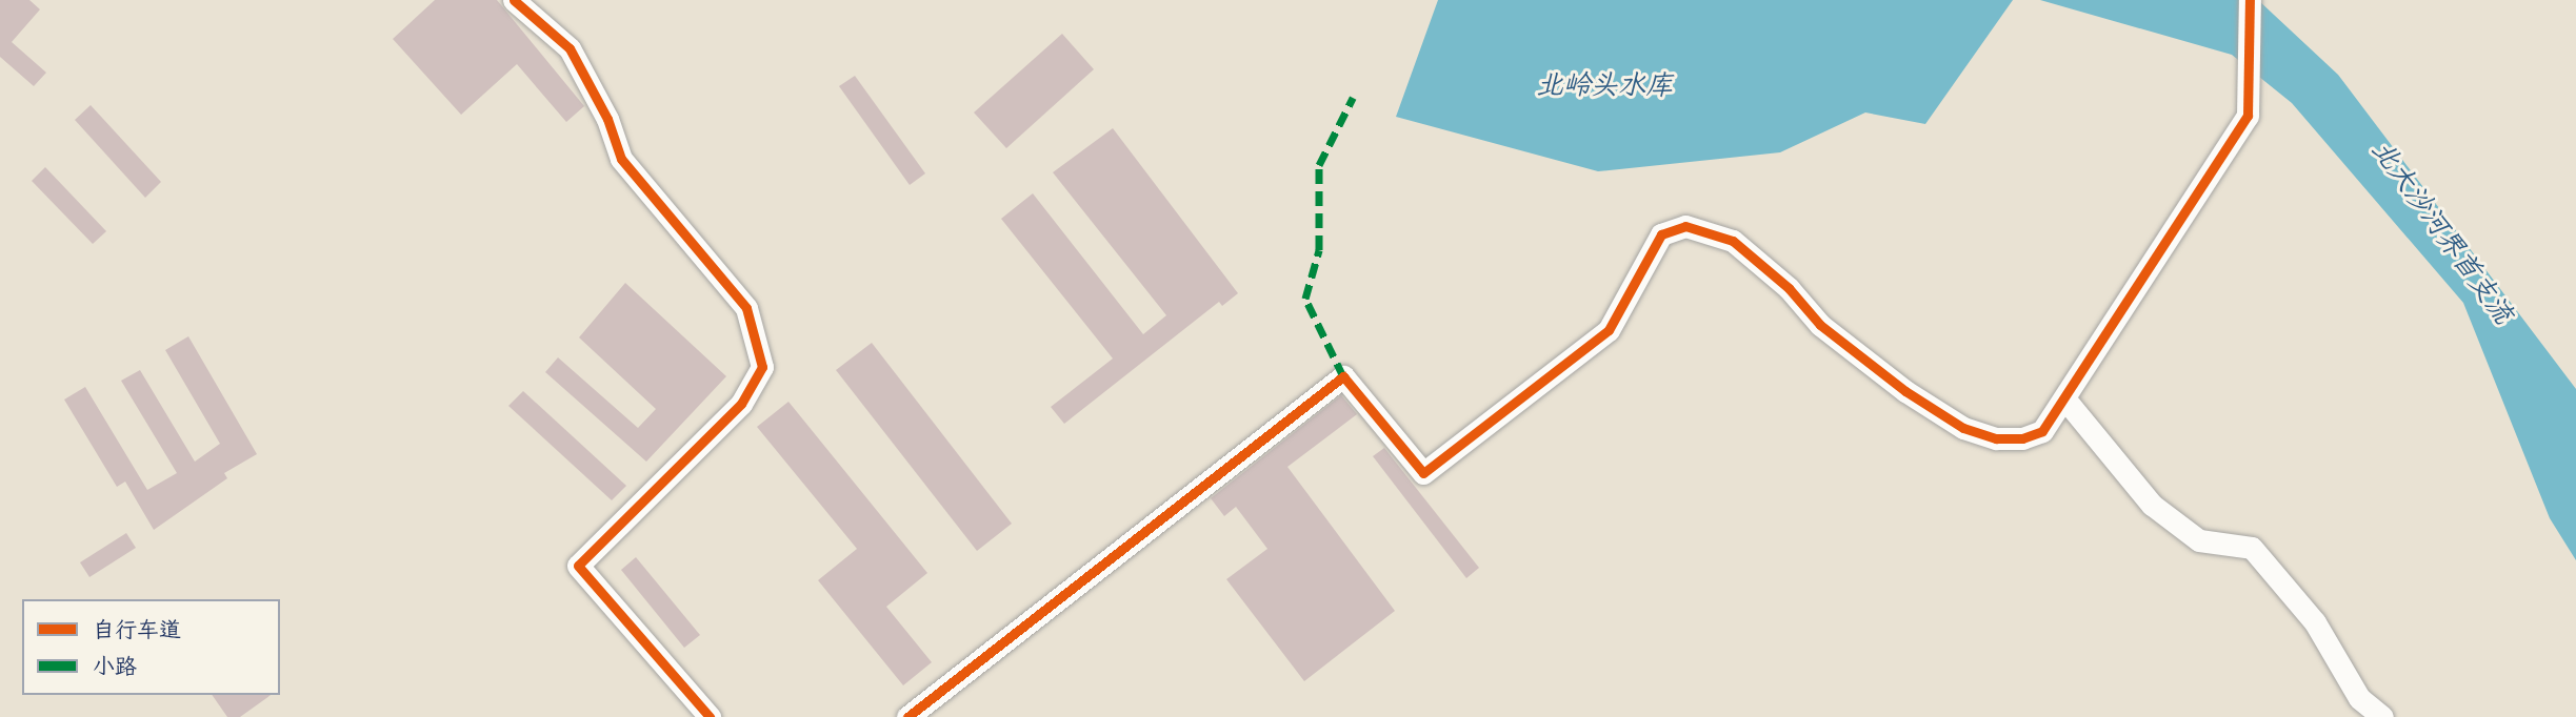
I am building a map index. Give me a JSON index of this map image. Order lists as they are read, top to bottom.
{
  "water": ["北岭头水库", "北大沙河界首支流"],
  "legend": ["自行车道", "小路"]
}
